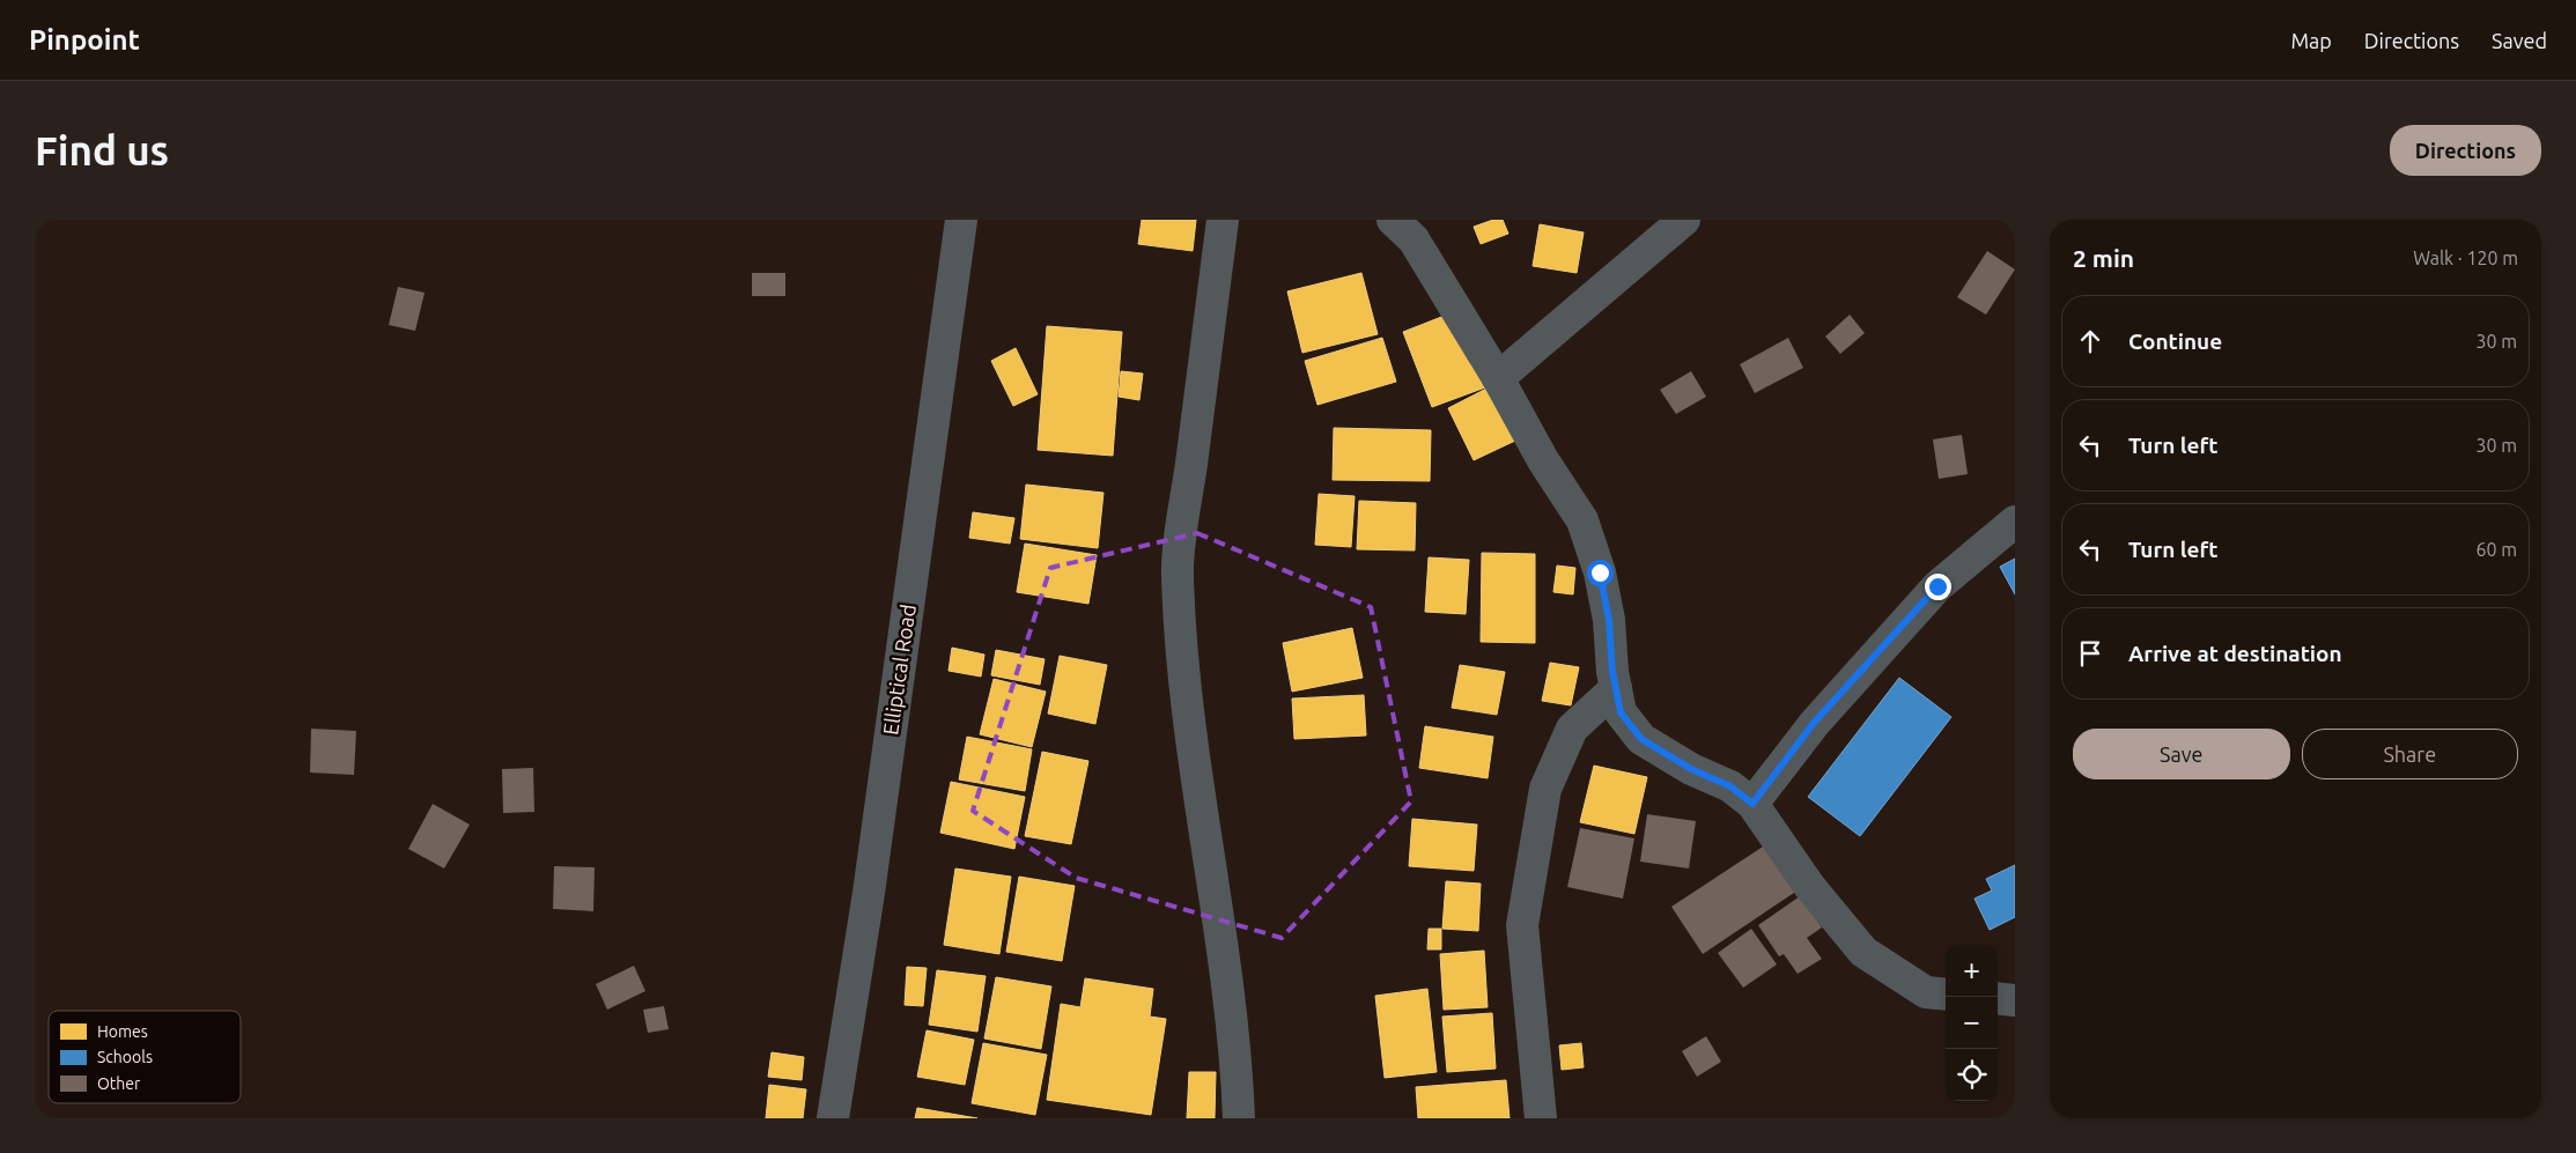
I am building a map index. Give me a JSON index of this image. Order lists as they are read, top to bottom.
{
  "streets": {
    "street": ["Elliptical Road"]
  },
  "legend": ["Homes", "Schools", "Other"],
  "page": {
    "header": "Pinpoint",
    "nav": ["Map", "Directions", "Saved"],
    "buttons": [
      "Directions",
      ["Save", "Share"]
    ],
    "title": "Find us",
    "heading": ["2 min", "Walk · 120 m"],
    "list": [
      ["Continue", "30 m"],
      ["Turn left", "30 m"],
      ["Turn left", "60 m"],
      "Arrive at destination"
    ],
    "map_buttons": ["+", "−"]
  }
}
